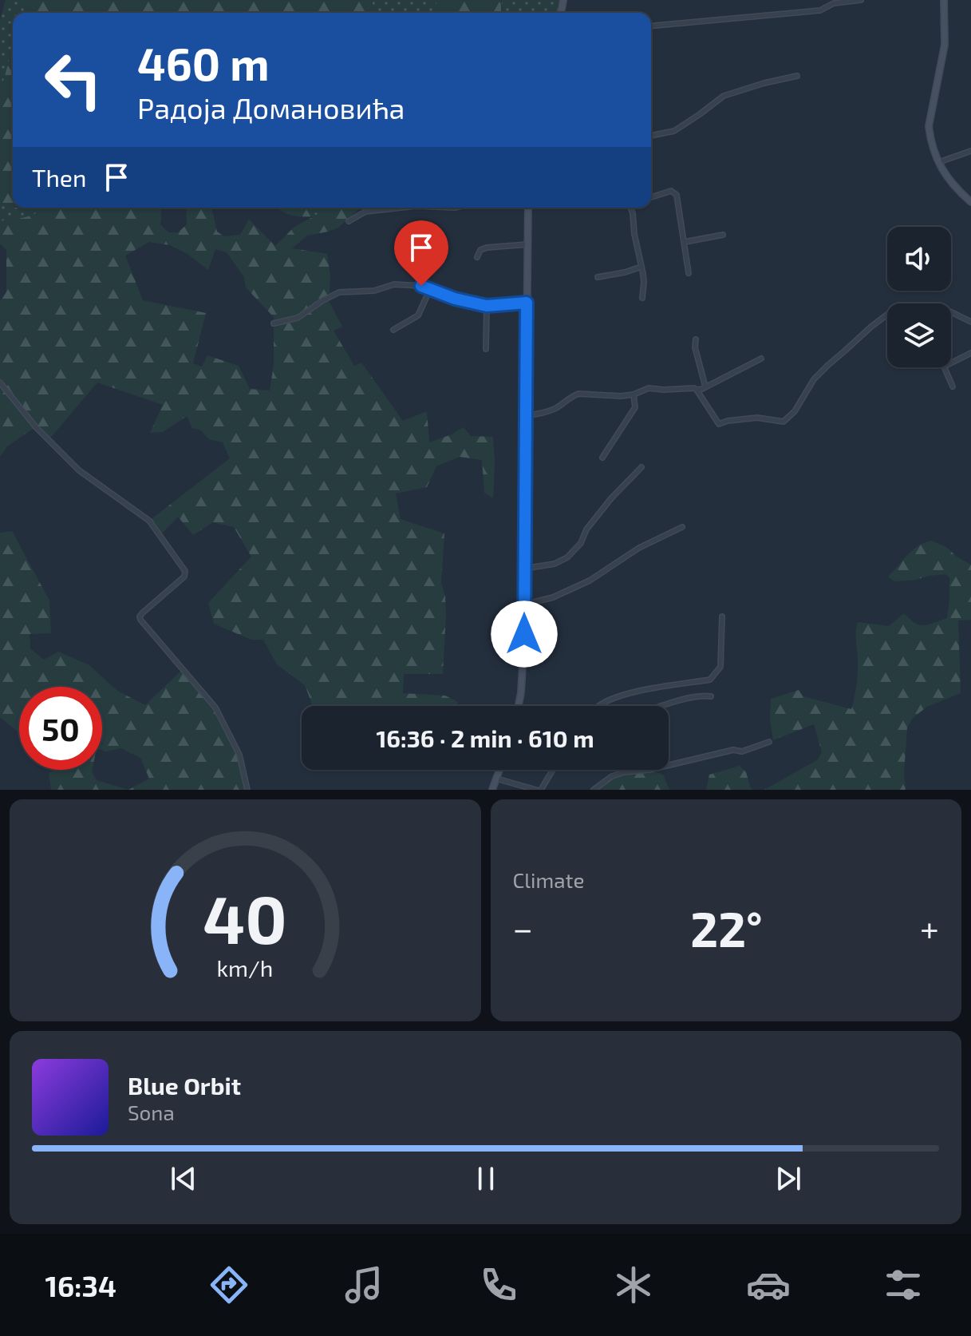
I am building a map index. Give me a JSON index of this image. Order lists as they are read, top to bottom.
{
  "page": {
    "turn": ["460 m", "Радоја Домановића"],
    "then": "Then",
    "limit": "50",
    "trip": "16:36 · 2 min · 610 m",
    "tile": "Climate",
    "heat": ["−", "22°", "+"],
    "song": ["Blue Orbit", "Sona"],
    "tabs": "16:34",
    "gauge": ["40", "km/h"]
  }
}
